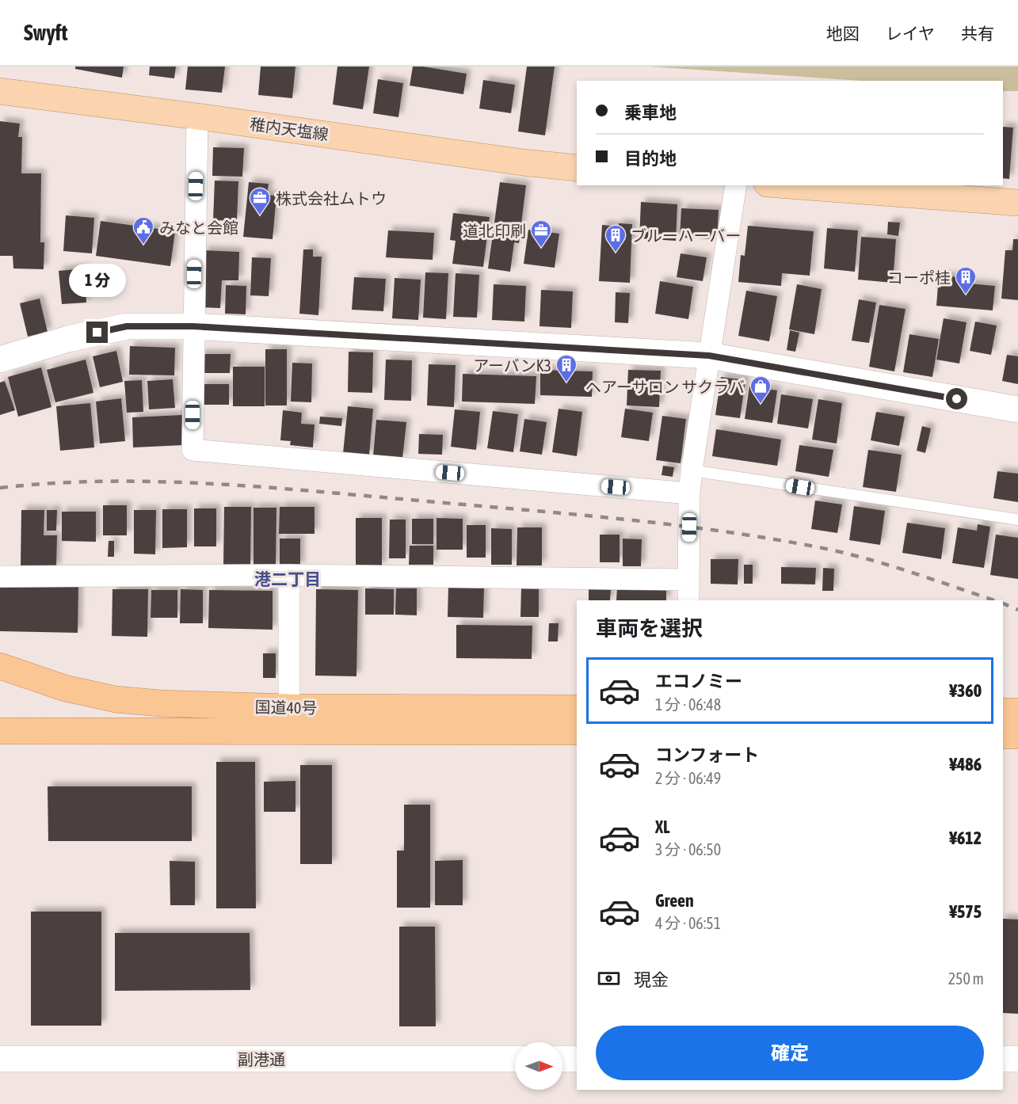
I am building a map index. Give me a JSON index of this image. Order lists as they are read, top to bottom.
{
  "streets": {
    "highway": ["国道40号"],
    "main road": ["稚内天塩線"],
    "street": ["副港通"]
  },
  "districts": ["港二丁目"],
  "places": {
    "office": ["株式会社ムトウ", "道北印刷"],
    "public building": ["みなと会館"],
    "building": ["ブルーハーバー", "コーポ桂", "アーバンK3"],
    "shop": ["ヘアーサロン サクラバ"]
  },
  "north": "right",
  "page": {
    "header": "Swyft",
    "nav": ["地図", "レイヤ", "共有"],
    "banner": ["乗車地", "目的地"],
    "bubble": "1 分",
    "heading": "車両を選択",
    "list": [
      {
        "name": "エコノミー",
        "note": "1 分 · 06:48",
        "value": "¥360"
      },
      {
        "name": "コンフォート",
        "note": "2 分 · 06:49",
        "value": "¥486"
      },
      {
        "name": "XL",
        "note": "3 分 · 06:50",
        "value": "¥612"
      },
      {
        "name": "Green",
        "note": "4 分 · 06:51",
        "value": "¥575"
      }
    ],
    "pay": ["現金", "250 m"],
    "buttons": "確定"
  }
}
